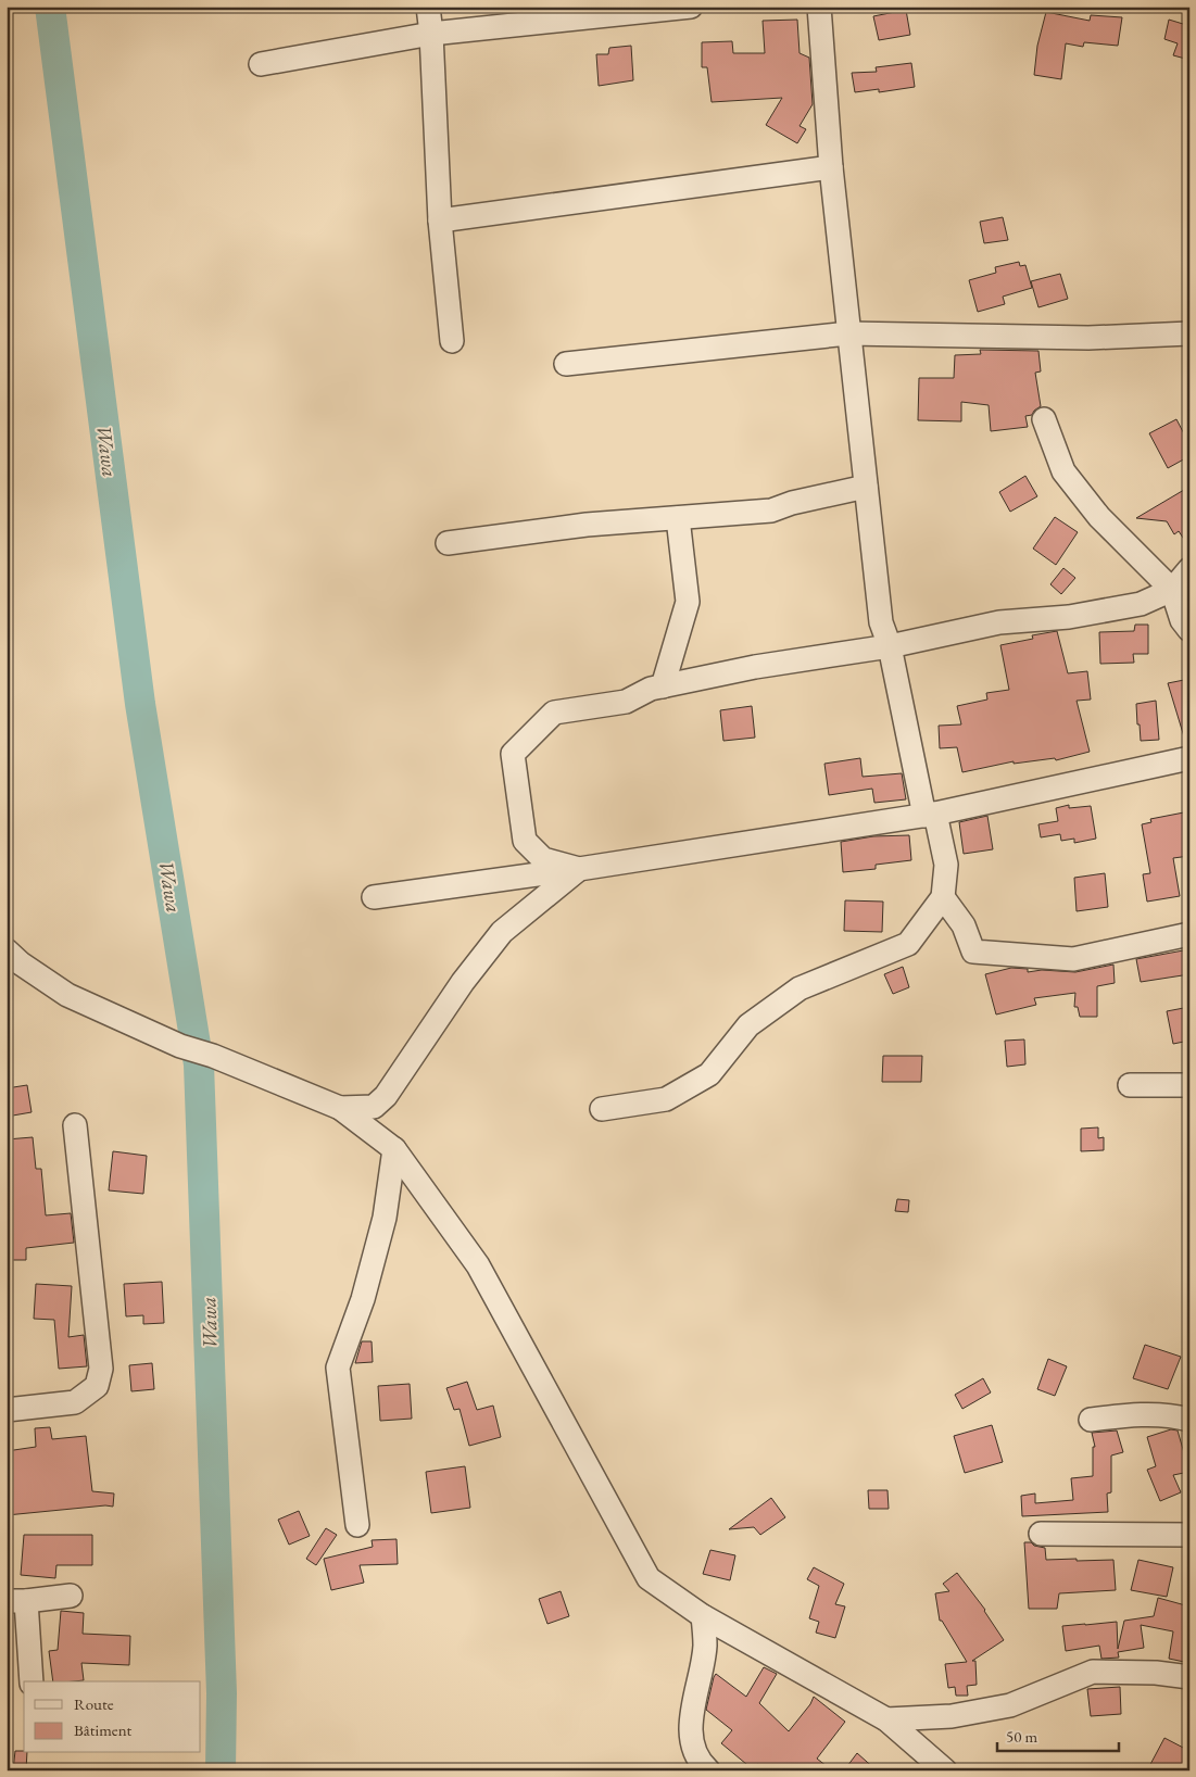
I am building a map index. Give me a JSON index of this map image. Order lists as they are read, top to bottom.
{
  "water": ["Wawa"],
  "legend": ["Route", "Bâtiment"],
  "scale_bar": "50 m"
}
